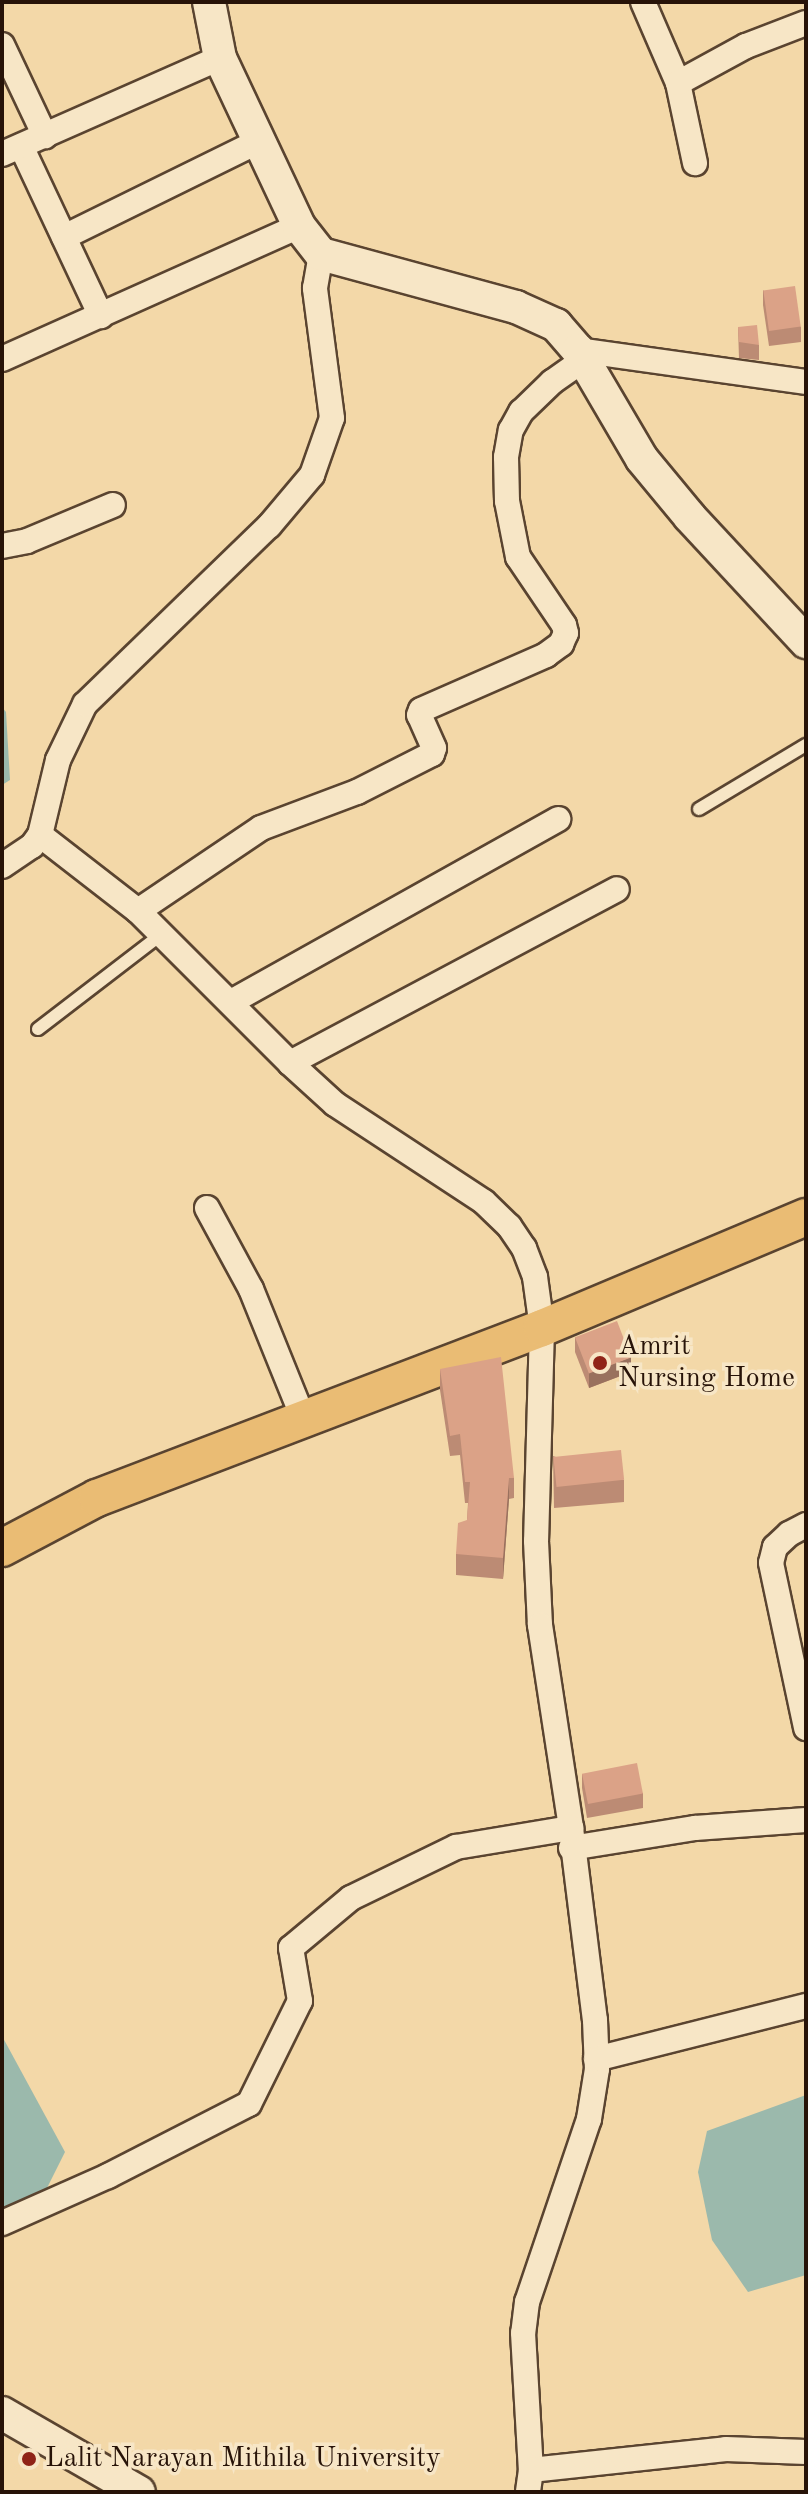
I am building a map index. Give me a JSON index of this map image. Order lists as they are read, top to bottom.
{
  "places": ["Amrit Nursing Home", "Lalit Narayan Mithila University"]
}
